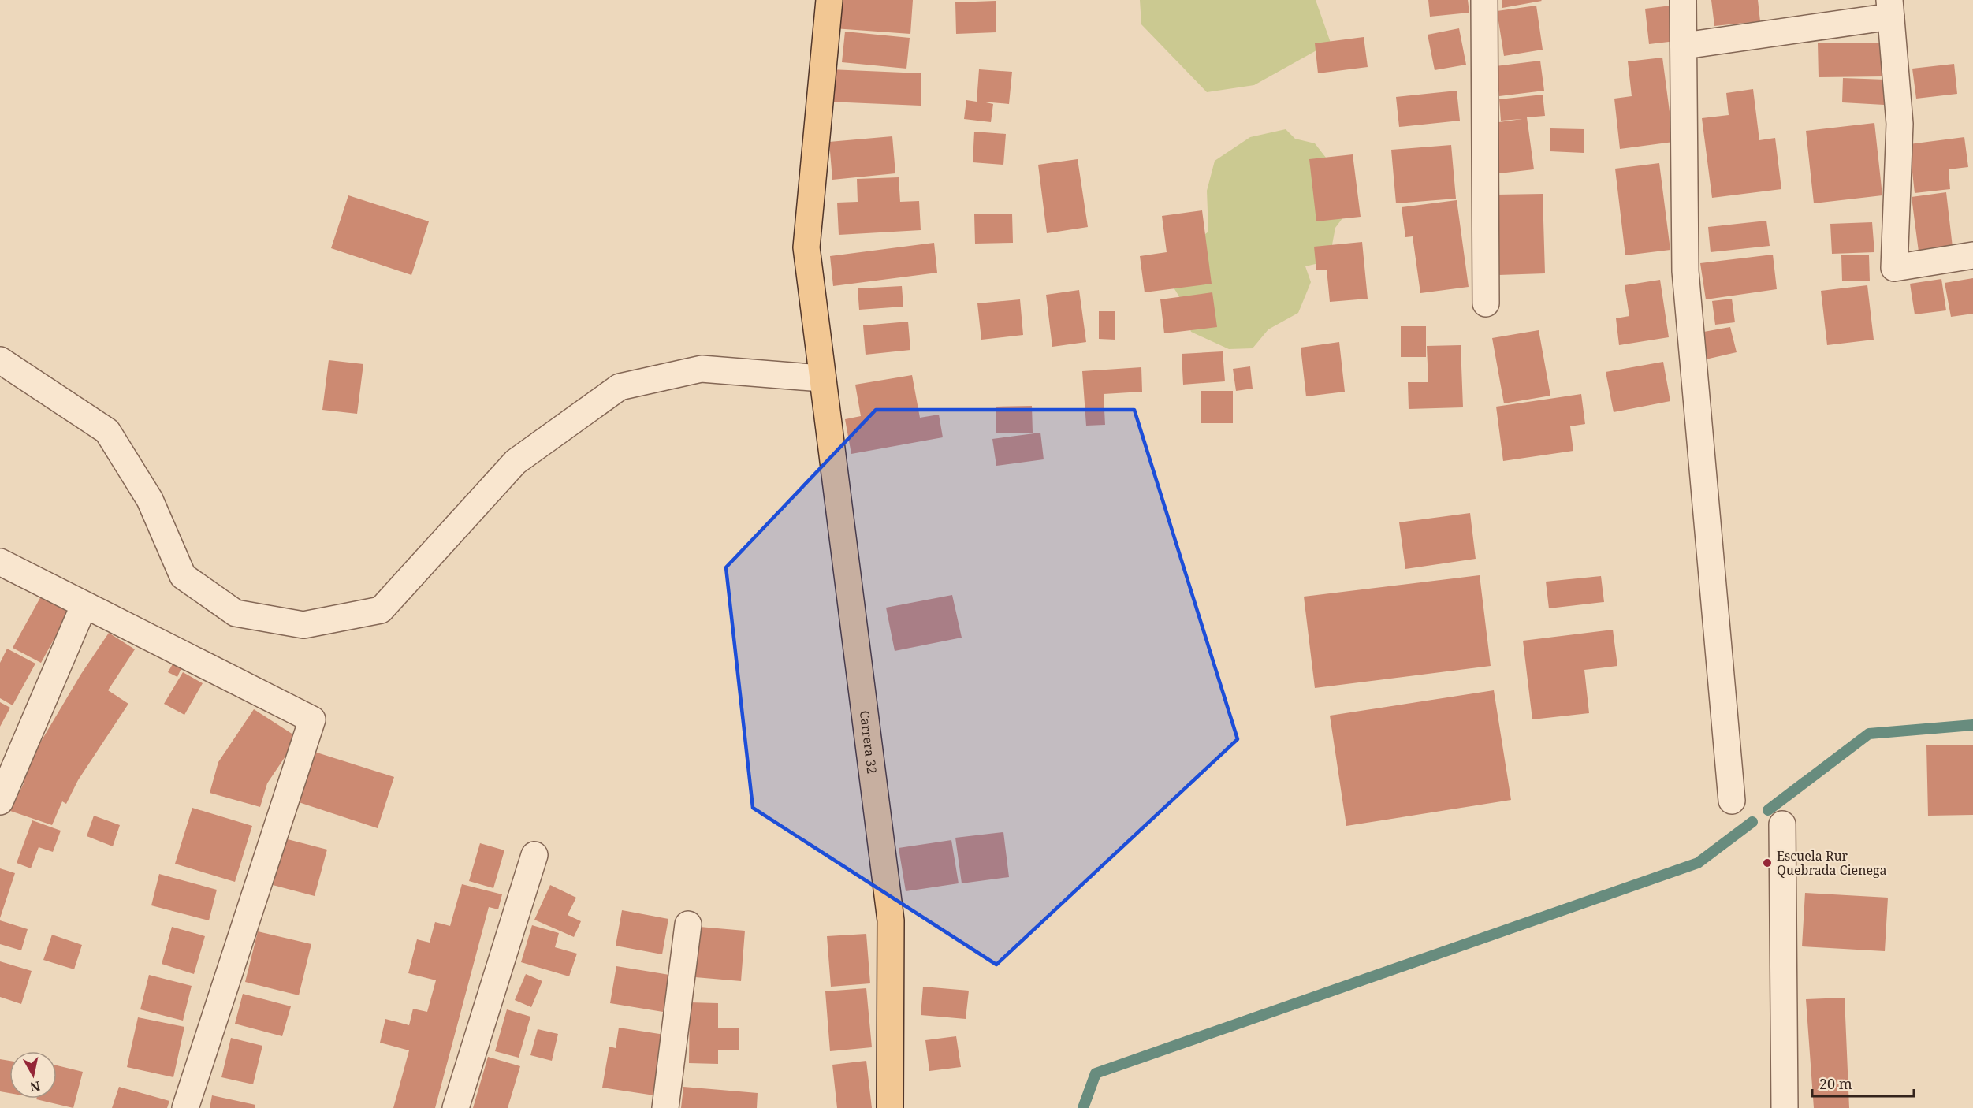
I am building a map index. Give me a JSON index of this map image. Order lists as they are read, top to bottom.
{
  "streets": {
    "main road": ["Carrera 32"]
  },
  "places": ["Escuela Rur Quebrada Cienega"],
  "scale_bar": "20 m",
  "north": "bottom"
}
